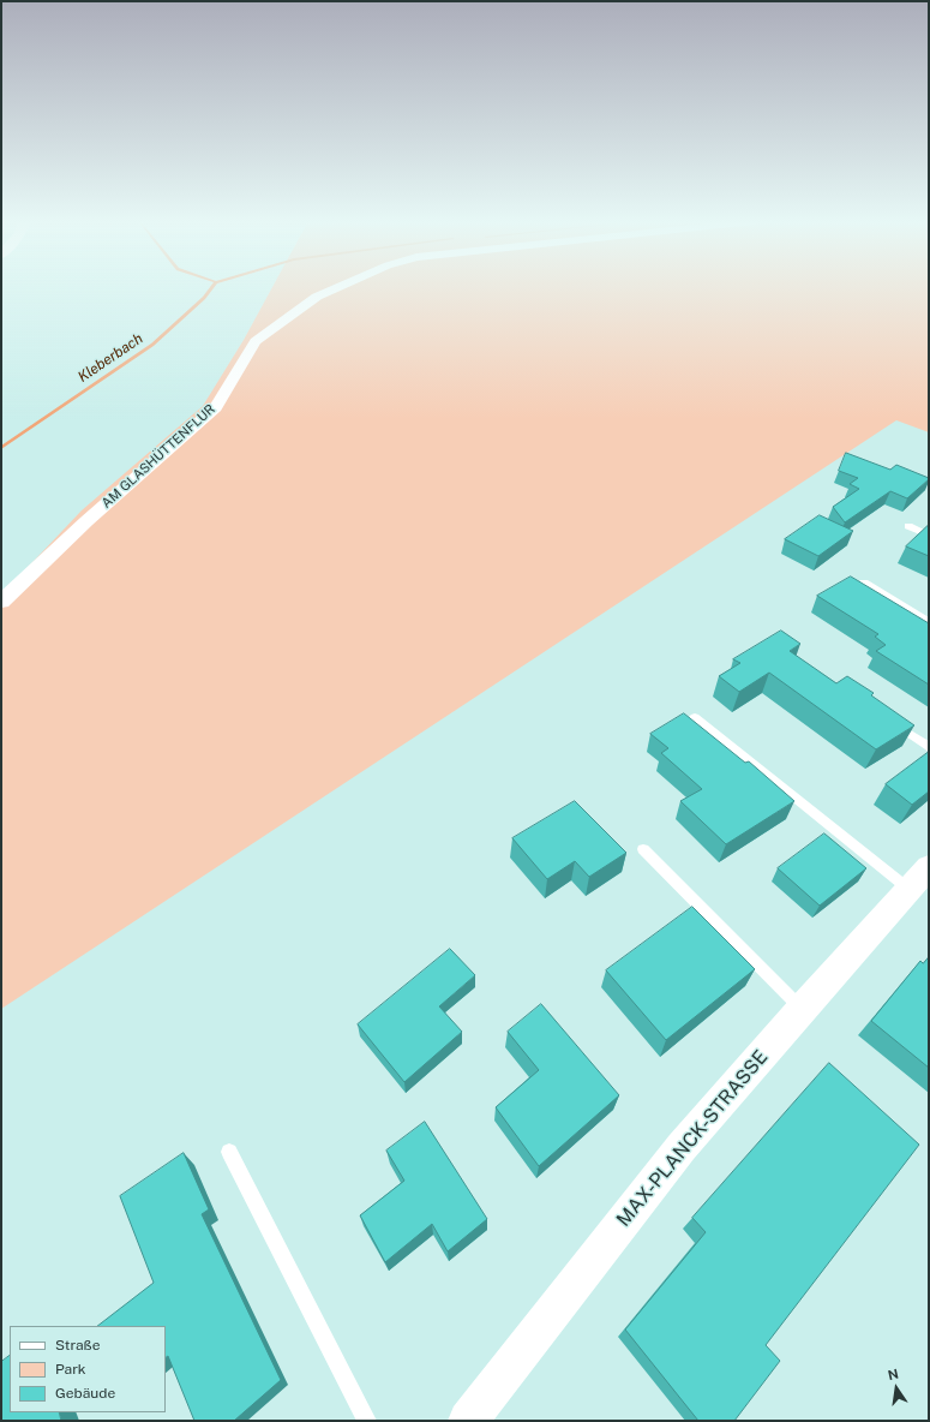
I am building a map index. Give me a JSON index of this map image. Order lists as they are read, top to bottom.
{
  "streets": {
    "street": ["AM GLASHÜTTENFLUR", "MAX-PLANCK-STRASSE"]
  },
  "water": ["Kleberbach"],
  "legend": ["Straße", "Park", "Gebäude"],
  "north": "top"
}
